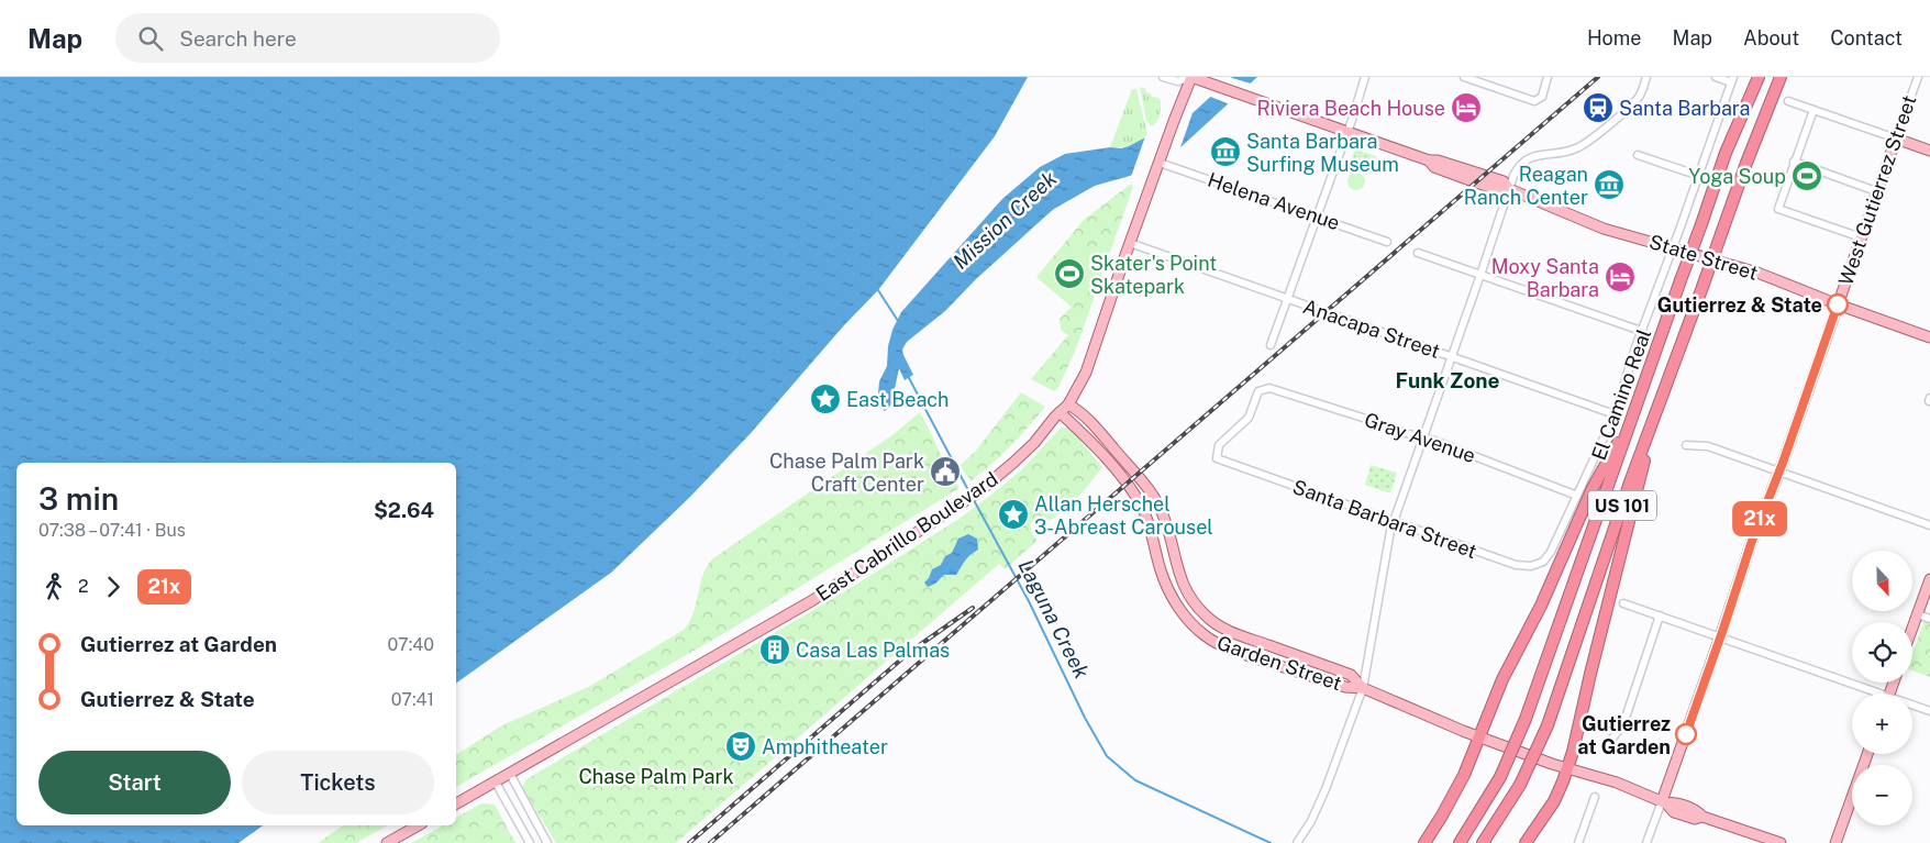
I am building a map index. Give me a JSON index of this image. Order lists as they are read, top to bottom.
{
  "streets": {
    "highway": ["El Camino Real", "US 101"],
    "main road": [
      "West Gutierrez Street",
      "State Street",
      "East Cabrillo Boulevard",
      "Garden Street"
    ],
    "street": [
      "Helena Avenue",
      "Anacapa Street",
      "Gray Avenue",
      "Santa Barbara Street"
    ]
  },
  "crossings": [
    ["West Gutierrez Street", "State Street"],
    ["West Gutierrez Street", "Garden Street"],
    ["Helena Avenue", "East Cabrillo Boulevard"],
    ["State Street", "East Cabrillo Boulevard"],
    ["Anacapa Street", "East Cabrillo Boulevard"],
    ["Gray Avenue", "Santa Barbara Street"],
    ["East Cabrillo Boulevard", "Garden Street"]
  ],
  "districts": ["Funk Zone"],
  "water": ["Mission Creek", "Laguna Creek"],
  "parks": ["Chase Palm Park"],
  "places": {
    "hotel": ["Riviera Beach House", "Moxy Santa Barbara"],
    "station": ["Santa Barbara"],
    "museum": ["Santa Barbara Surfing Museum", "Reagan Ranch Center"],
    "sports": ["Yoga Soup", "Skater's Point Skatepark"],
    "other": ["Gutierrez & State", "Gutierrez at Garden"],
    "place": ["East Beach", "Allan Herschel 3-Abreast Carousel"],
    "public building": ["Chase Palm Park Craft Center"],
    "building": ["Casa Las Palmas"],
    "theatre": ["Amphitheater"]
  },
  "lines": ["bus line 21x"],
  "north": "bottom",
  "page": {
    "header": "Map",
    "search": "Search here",
    "nav": [
      "Home",
      "Map",
      "About",
      "Contact"
    ],
    "on_map": "21x",
    "heading": ["3 min", "07:38 – 07:41 · Bus", "$2.64"],
    "map_buttons": ["+", "−"],
    "legs": ["2", "21x"],
    "list": [
      {
        "name": "Gutierrez at Garden",
        "value": "07:40"
      },
      {
        "name": "Gutierrez & State",
        "value": "07:41"
      }
    ],
    "buttons": ["Start", "Tickets"]
  }
}
